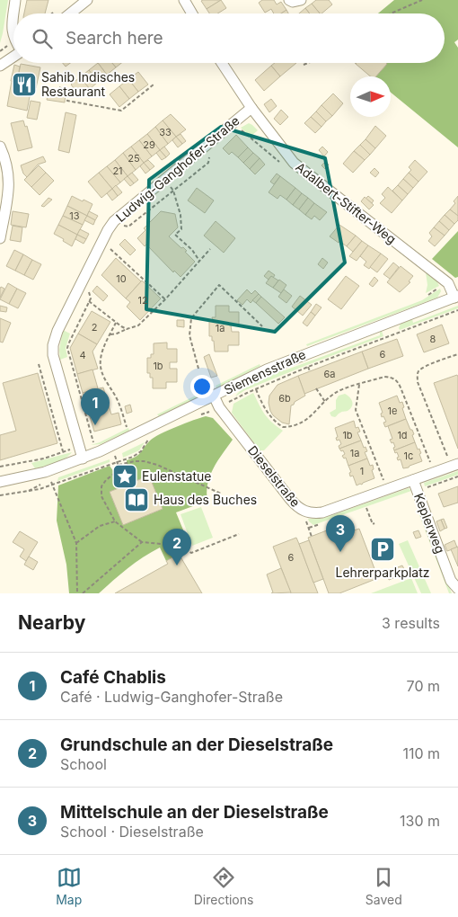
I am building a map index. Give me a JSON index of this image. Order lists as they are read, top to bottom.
{
  "streets": {
    "street": [
      "Ludwig-Ganghofer-Straße",
      "Adalbert-Stifter-Weg",
      "Siemensstraße",
      "Dieselstraße",
      "Keplerweg"
    ]
  },
  "crossings": [
    ["Ludwig-Ganghofer-Straße", "Adalbert-Stifter-Weg"],
    ["Ludwig-Ganghofer-Straße", "Siemensstraße"],
    ["Adalbert-Stifter-Weg", "Siemensstraße"],
    ["Siemensstraße", "Dieselstraße"],
    ["Dieselstraße", "Keplerweg"]
  ],
  "places": {
    "restaurant": ["Sahib Indisches Restaurant"],
    "place": ["Eulenstatue"],
    "library": ["Haus des Buches"],
    "parking": ["Lehrerparkplatz"]
  },
  "house_numbers": [
    "33",
    "29",
    "25",
    "21",
    "13",
    "10",
    "12",
    "2",
    "1a",
    "8",
    "6",
    "4",
    "1b",
    "6a",
    "6b",
    "1e",
    "1b",
    "1d",
    "1a",
    "1c",
    "1",
    "6"
  ],
  "north": "right",
  "page": {
    "search": "Search here",
    "pins": ["1", "3", "2"],
    "heading": ["Nearby", "3 results"],
    "list": [
      {
        "mark": "1",
        "name": "Café Chablis",
        "note": "Café · Ludwig-Ganghofer-Straße",
        "value": "70 m"
      },
      {
        "mark": "2",
        "name": "Grundschule an der Dieselstraße",
        "note": "School",
        "value": "110 m"
      },
      {
        "mark": "3",
        "name": "Mittelschule an der Dieselstraße",
        "note": "School · Dieselstraße",
        "value": "130 m"
      }
    ],
    "nav": ["Map", "Directions", "Saved"]
  }
}
